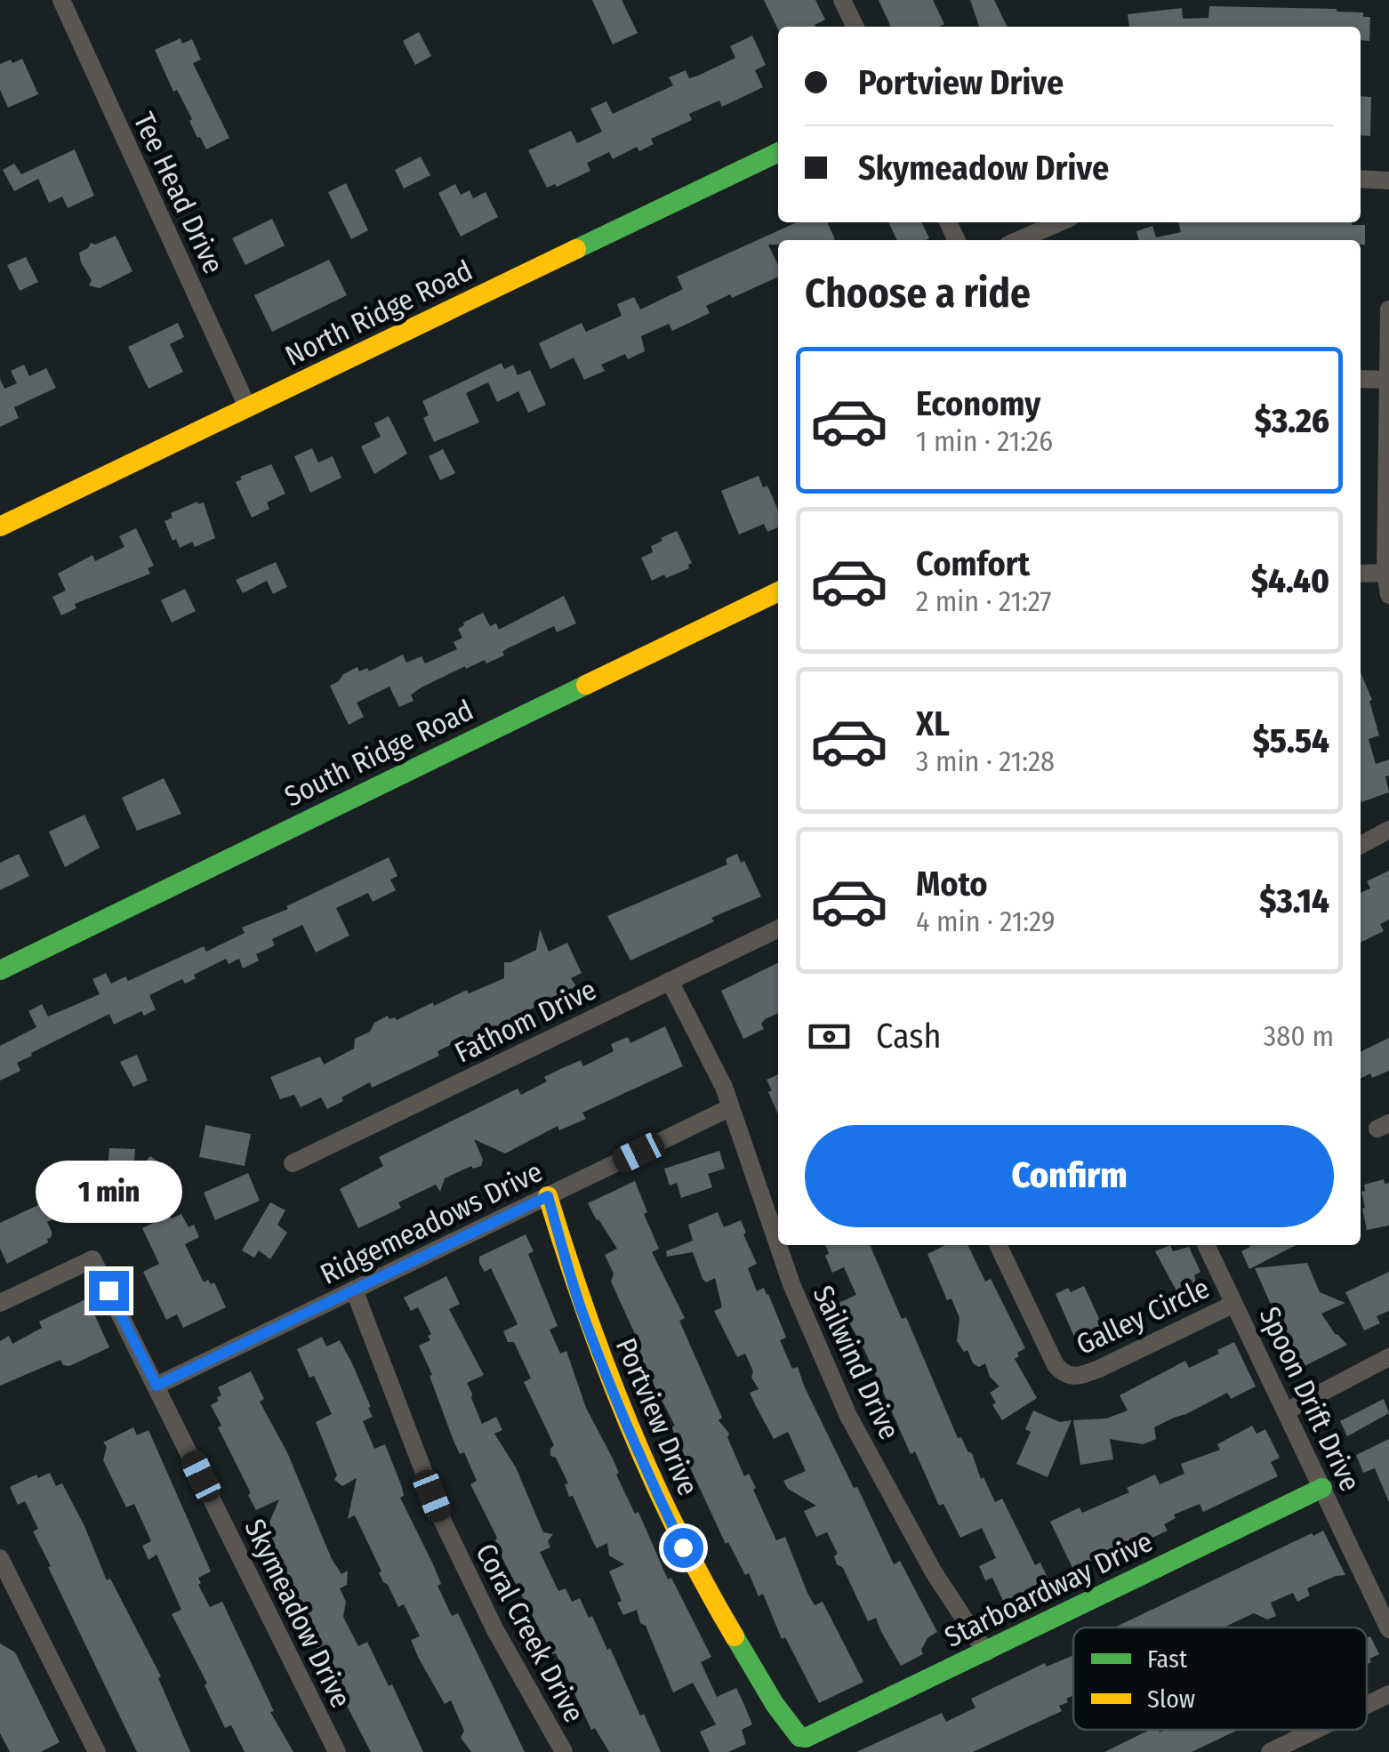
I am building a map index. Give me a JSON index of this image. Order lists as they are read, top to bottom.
{
  "streets": {
    "street": [
      "Tee Head Drive",
      "North Ridge Road",
      "South Ridge Road",
      "Fathom Drive",
      "Ridgemeadows Drive",
      "Galley Circle",
      "Sailwind Drive",
      "Spoon Drift Drive",
      "Portview Drive",
      "Starboardway Drive",
      "Skymeadow Drive",
      "Coral Creek Drive"
    ]
  },
  "crossings": [
    ["Tee Head Drive", "North Ridge Road"],
    ["Fathom Drive", "Sailwind Drive"],
    ["Ridgemeadows Drive", "Sailwind Drive"],
    ["Ridgemeadows Drive", "Portview Drive"],
    ["Ridgemeadows Drive", "Skymeadow Drive"],
    ["Ridgemeadows Drive", "Coral Creek Drive"],
    ["Galley Circle", "Spoon Drift Drive"],
    ["Sailwind Drive", "Starboardway Drive"],
    ["Spoon Drift Drive", "Starboardway Drive"],
    ["Portview Drive", "Starboardway Drive"]
  ],
  "legend": ["Fast", "Slow"],
  "page": {
    "banner": ["Portview Drive", "Skymeadow Drive"],
    "heading": "Choose a ride",
    "list": [
      {
        "name": "Economy",
        "note": "1 min · 21:26",
        "value": "$3.26"
      },
      {
        "name": "Comfort",
        "note": "2 min · 21:27",
        "value": "$4.40"
      },
      {
        "name": "XL",
        "note": "3 min · 21:28",
        "value": "$5.54"
      },
      {
        "name": "Moto",
        "note": "4 min · 21:29",
        "value": "$3.14"
      }
    ],
    "pay": ["Cash", "380 m"],
    "buttons": "Confirm",
    "bubble": "1 min"
  }
}
